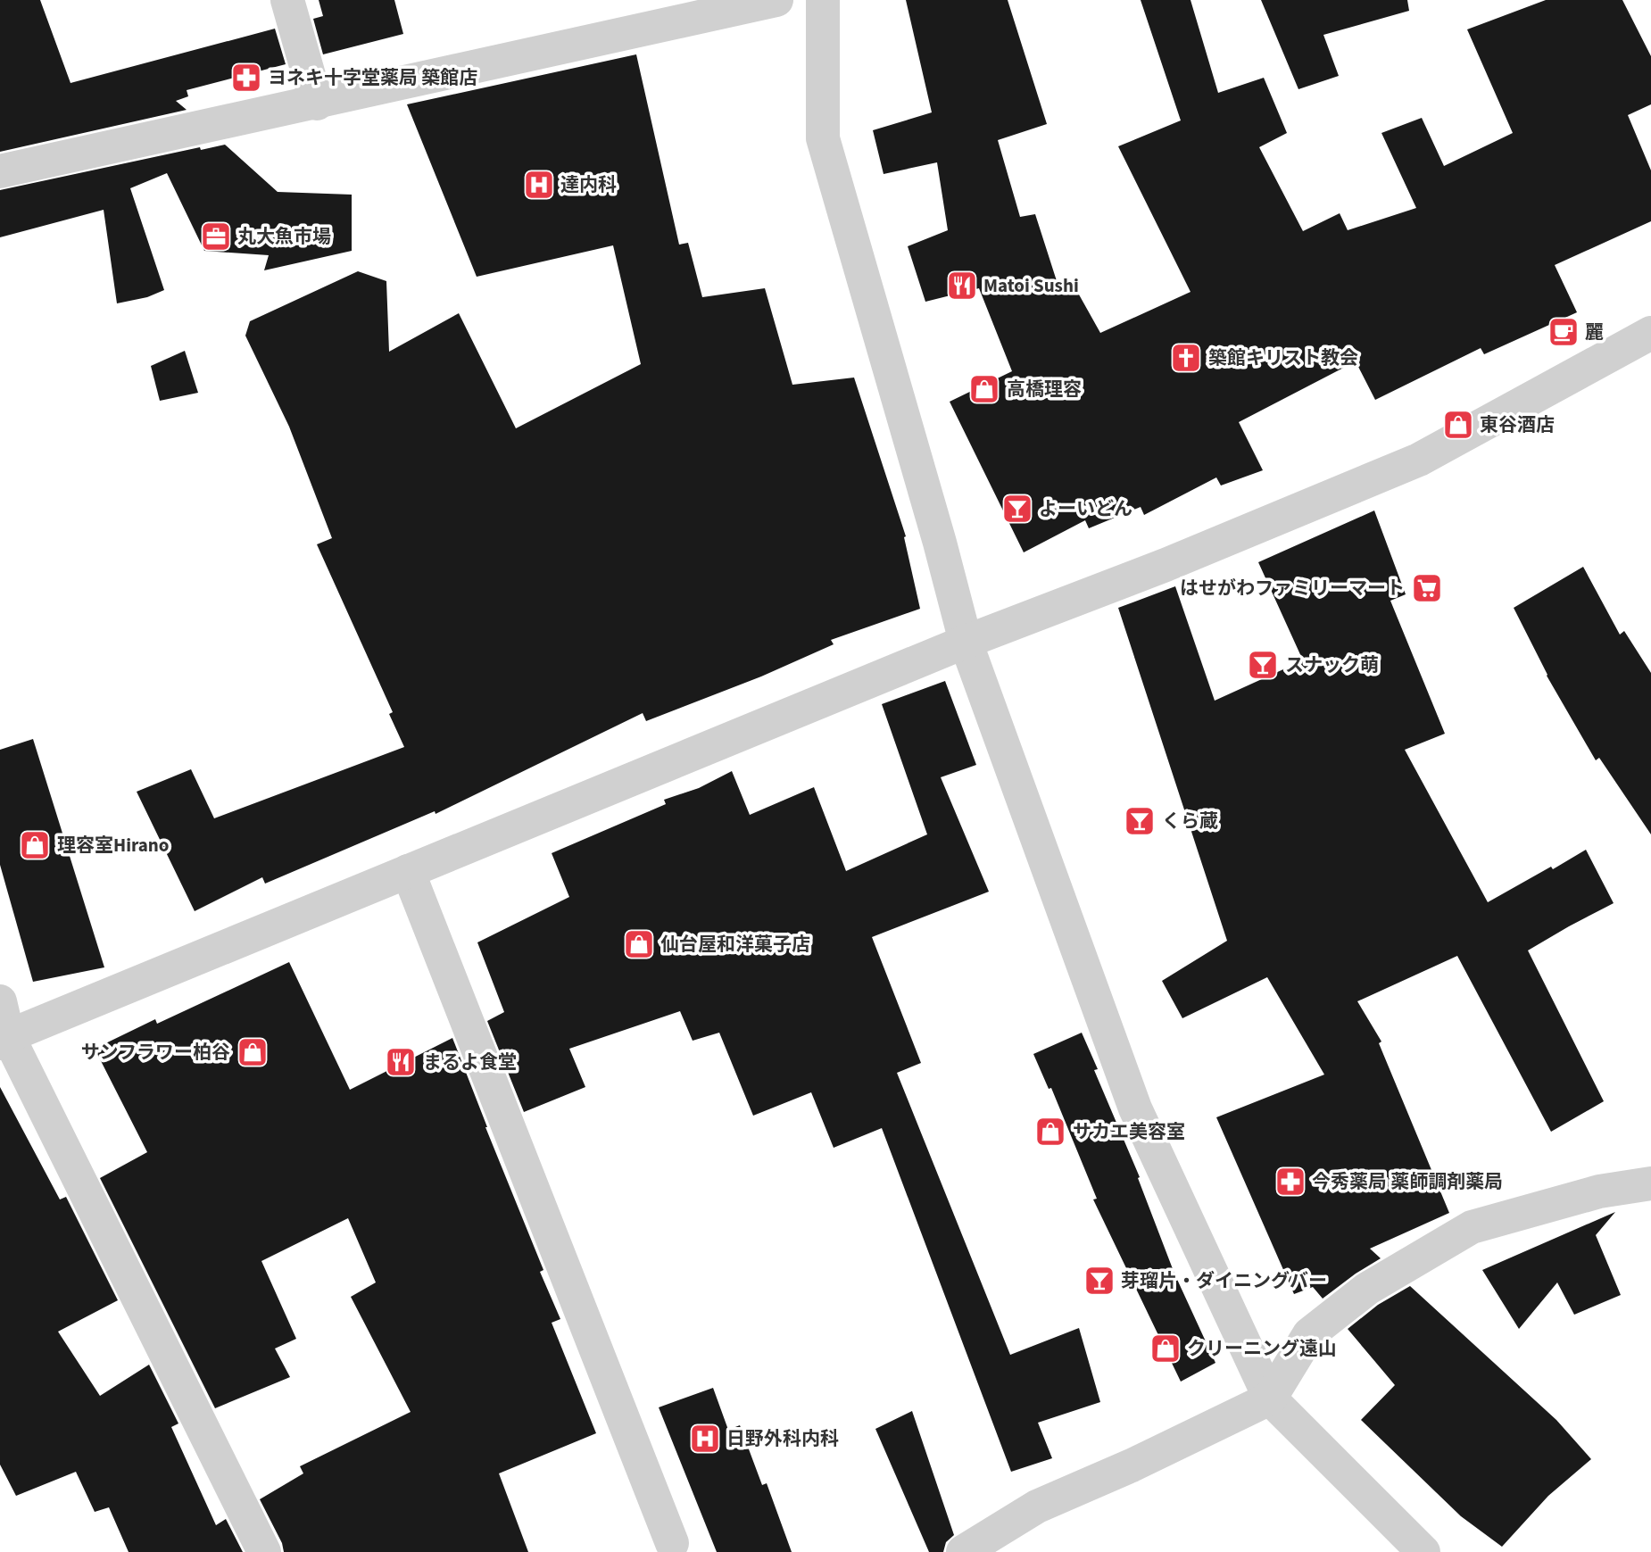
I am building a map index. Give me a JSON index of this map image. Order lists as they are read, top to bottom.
{
  "places": {
    "pharmacy": ["ヨネキ十字堂薬局 築館店", "今秀薬局 薬師調剤薬局"],
    "hospital": ["達内科", "日野外科内科"],
    "office": ["丸大魚市場"],
    "restaurant": ["Matoi Sushi", "まるよ食堂"],
    "cafe": ["麗"],
    "church": ["築館キリスト教会"],
    "shop": [
      "高橋理容",
      "東谷酒店",
      "理容室Hirano",
      "仙台屋和洋菓子店",
      "サンフラワー柏谷",
      "サカエ美容室",
      "クリーニング遠山"
    ],
    "bar": [
      "よーいどん",
      "スナック萌",
      "くら蔵",
      "芽瑠片・ダイニングバー"
    ],
    "supermarket": ["はせがわファミリーマート"]
  }
}
